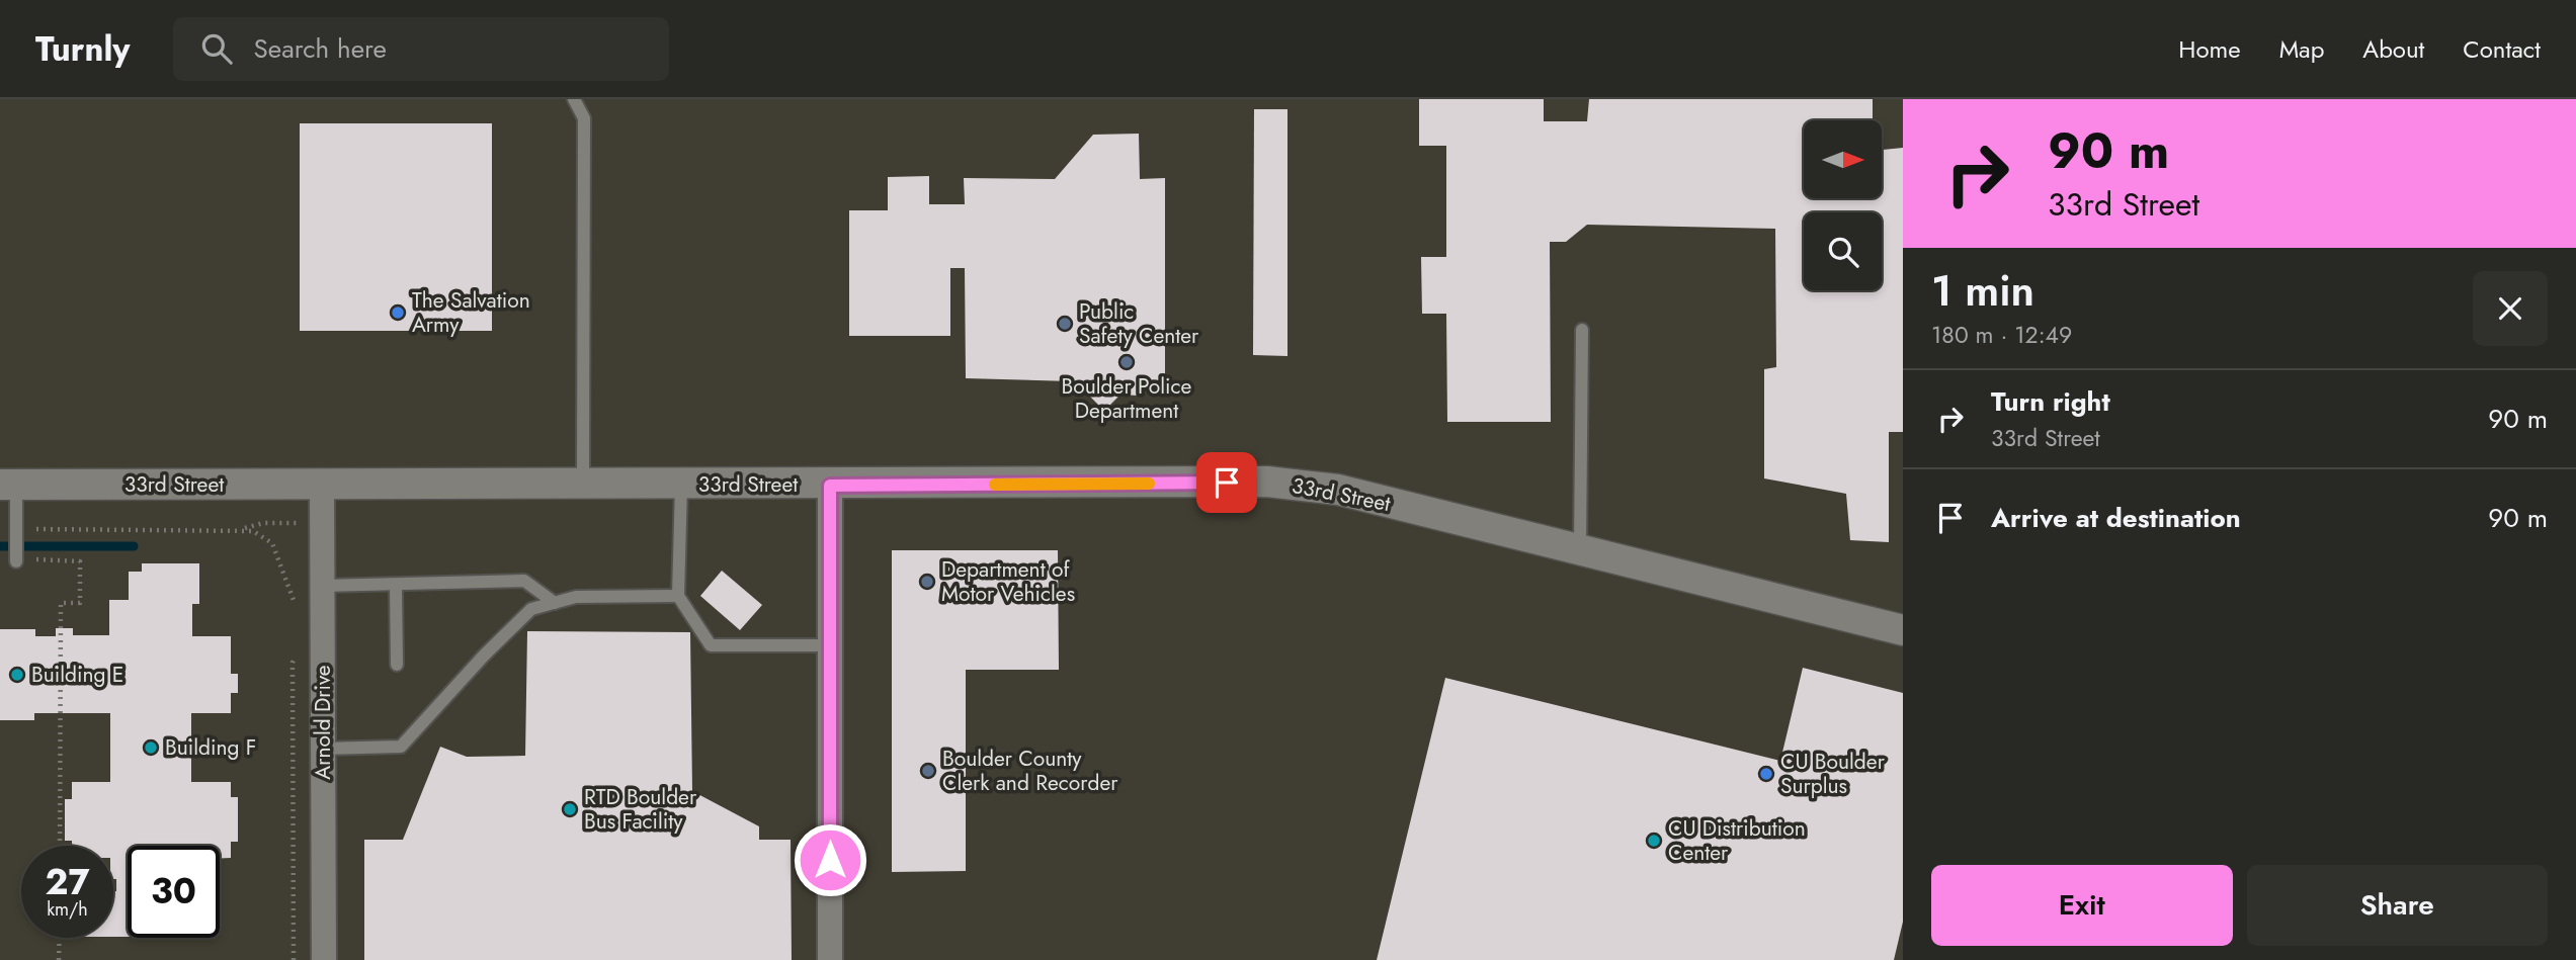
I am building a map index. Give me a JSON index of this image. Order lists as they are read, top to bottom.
{
  "streets": {
    "street": ["33rd Street", "Arnold Drive"]
  },
  "crossings": [
    ["33rd Street", "Arnold Drive"]
  ],
  "places": [
    "The Salvation Army",
    "Public Safety Center",
    "Boulder Police Department",
    "Department of Motor Vehicles",
    "Building E",
    "Building F",
    "Boulder County Clerk and Recorder",
    "CU Boulder Surplus",
    "RTD Boulder Bus Facility",
    "CU Distribution Center"
  ],
  "north": "right",
  "page": {
    "header": "Turnly",
    "search": "Search here",
    "nav": [
      "Home",
      "Map",
      "About",
      "Contact"
    ],
    "turn": ["90 m", "33rd Street"],
    "heading": ["1 min", "180 m · 12:49"],
    "list": [
      {
        "name": "Turn right",
        "note": "33rd Street",
        "value": "90 m"
      },
      {
        "name": "Arrive at destination",
        "value": "90 m"
      }
    ],
    "speed": "27 km/h",
    "limit": "30",
    "buttons": ["Exit", "Share"]
  }
}
